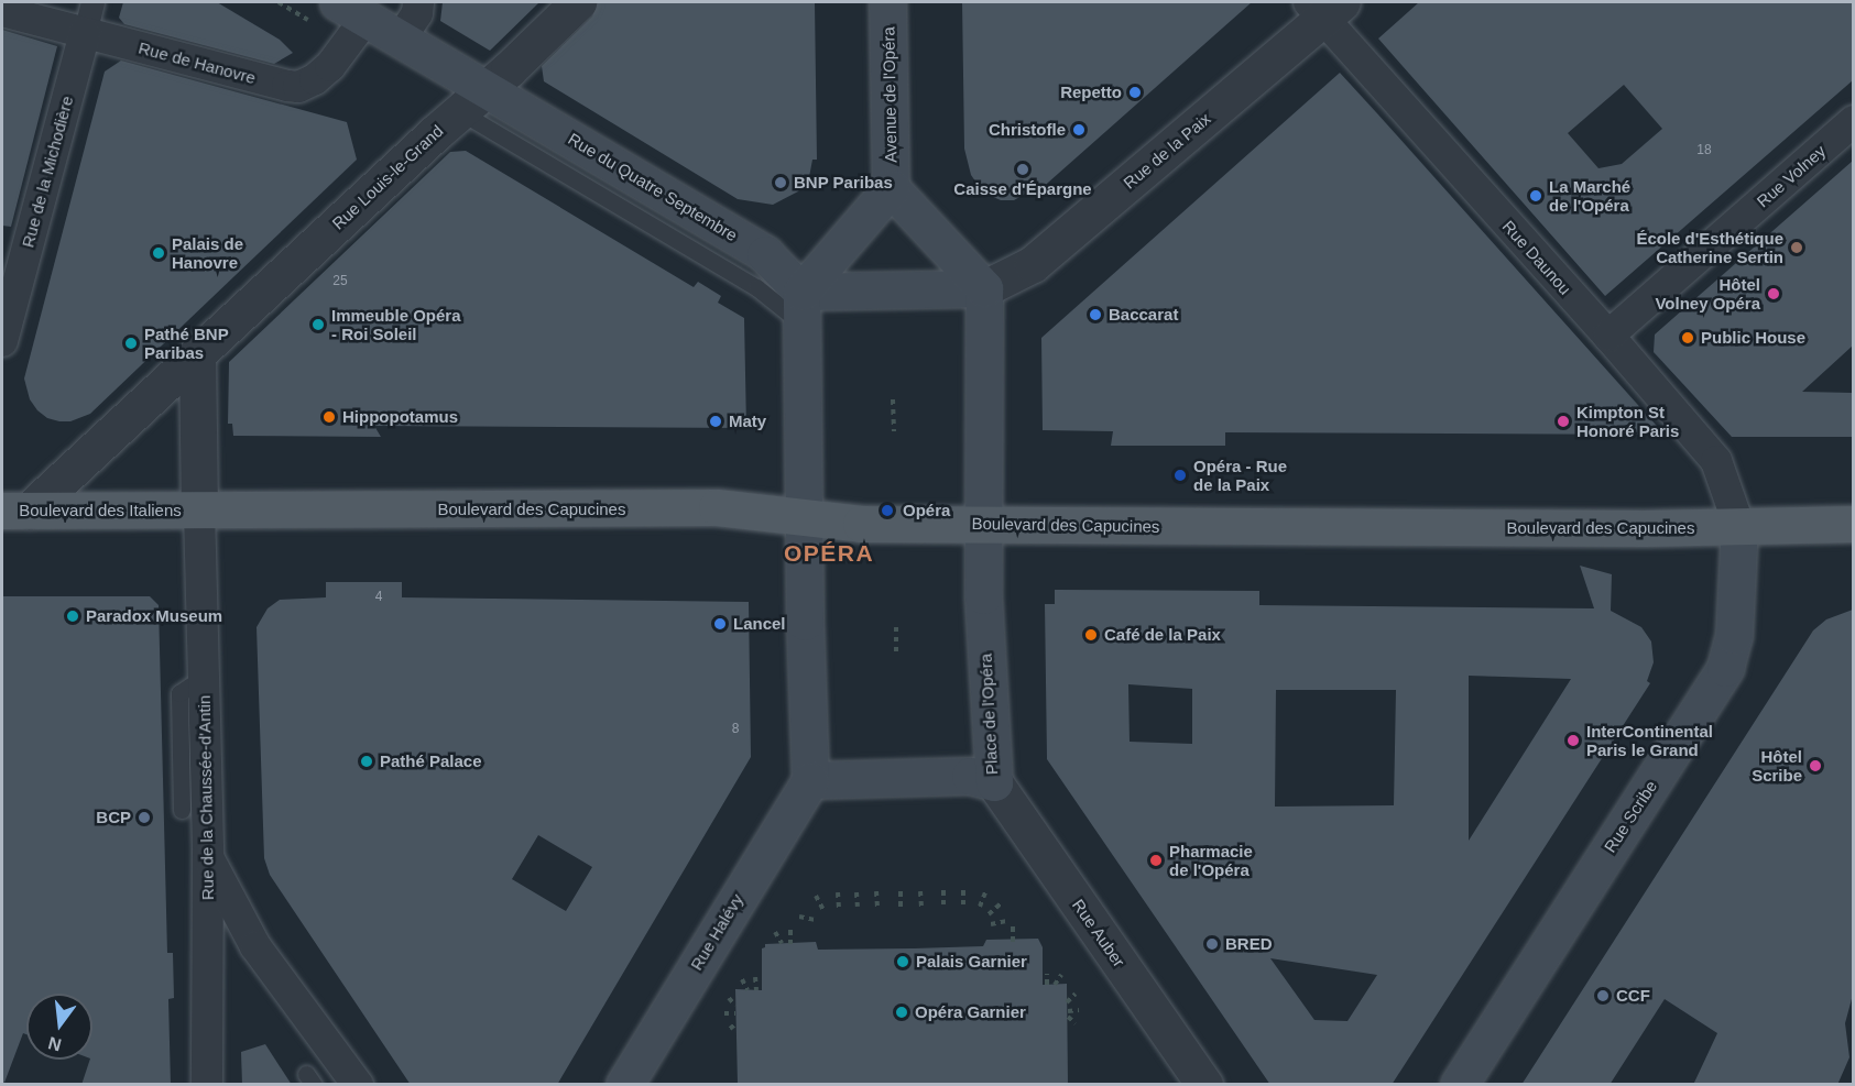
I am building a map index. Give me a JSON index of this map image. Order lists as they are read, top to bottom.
{
  "streets": {
    "main road": [
      "Avenue de l'Opéra",
      "Rue du Quatre Septembre",
      "Boulevard des Capucines",
      "Boulevard des Italiens",
      "Place de l'Opéra",
      "Rue Scribe",
      "Rue Halévy"
    ],
    "street": [
      "Rue de Hanovre",
      "Rue de la Paix",
      "Rue de la Michodière",
      "Rue Volney",
      "Rue Louis-le-Grand",
      "Rue Daunou",
      "Rue de la Chaussée-d'Antin",
      "Rue Auber"
    ]
  },
  "crossings": [
    ["Rue de Hanovre", "Rue de la Michodière"],
    ["Rue de Hanovre", "Rue du Quatre Septembre"],
    ["Rue de la Paix", "Rue Daunou"],
    ["Rue de la Paix", "Place de l'Opéra"],
    ["Rue Volney", "Rue Daunou"],
    ["Rue Louis-le-Grand", "Rue du Quatre Septembre"],
    ["Rue Louis-le-Grand", "Boulevard des Italiens"],
    ["Rue Daunou", "Boulevard des Capucines"],
    ["Rue Daunou", "Rue Scribe"],
    ["Boulevard des Capucines", "Boulevard des Italiens"],
    ["Boulevard des Capucines", "Place de l'Opéra"],
    ["Boulevard des Capucines", "Rue de la Chaussée-d'Antin"],
    ["Boulevard des Capucines", "Rue Scribe"],
    ["Boulevard des Italiens", "Rue de la Chaussée-d'Antin"],
    ["Place de l'Opéra", "Rue Halévy"],
    ["Place de l'Opéra", "Rue Auber"]
  ],
  "districts": ["OPÉRA"],
  "places": [
    "Repetto",
    "Christofle",
    "Caisse d'Épargne",
    "BNP Paribas",
    "La Marché de l'Opéra",
    "École d'Esthétique Catherine Sertin",
    "Palais de Hanovre",
    "Hôtel Volney Opéra",
    "Baccarat",
    "Immeuble Opéra - Roi Soleil",
    "Public House",
    "Pathé BNP Paribas",
    "Hippopotamus",
    "Maty",
    "Kimpton St Honoré Paris",
    "Opéra - Rue de la Paix",
    "Opéra",
    "Paradox Museum",
    "Lancel",
    "Café de la Paix",
    "InterContinental Paris le Grand",
    "Pathé Palace",
    "Hôtel Scribe",
    "BCP",
    "Pharmacie de l'Opéra",
    "BRED",
    "Palais Garnier",
    "CCF",
    "Opéra Garnier"
  ],
  "house_numbers": [
    "18",
    "25",
    "4",
    "8"
  ],
  "north": "bottom"
}
